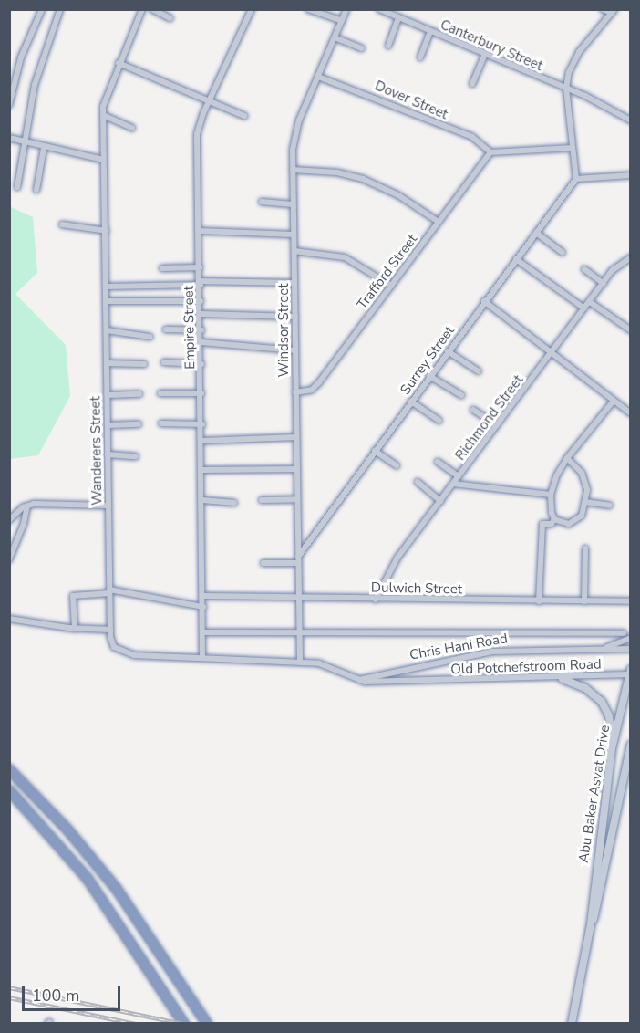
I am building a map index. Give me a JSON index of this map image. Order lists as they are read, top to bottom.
{
  "streets": {
    "main road": ["Abu Baker Asvat Drive"],
    "street": [
      "Canterbury Street",
      "Dover Street",
      "Trafford Street",
      "Empire Street",
      "Windsor Street",
      "Surrey Street",
      "Richmond Street",
      "Wanderers Street",
      "Dulwich Street",
      "Chris Hani Road",
      "Old Potchefstroom Road"
    ]
  },
  "crossings": [
    ["Dover Street", "Trafford Street"],
    ["Dover Street", "Windsor Street"],
    ["Trafford Street", "Windsor Street"],
    ["Empire Street", "Wanderers Street"],
    ["Empire Street", "Dulwich Street"],
    ["Windsor Street", "Surrey Street"],
    ["Windsor Street", "Wanderers Street"],
    ["Windsor Street", "Dulwich Street"],
    ["Richmond Street", "Dulwich Street"],
    ["Wanderers Street", "Chris Hani Road"],
    ["Wanderers Street", "Old Potchefstroom Road"],
    ["Chris Hani Road", "Old Potchefstroom Road"],
    ["Old Potchefstroom Road", "Abu Baker Asvat Drive"]
  ],
  "scale_bar": "100 m"
}
